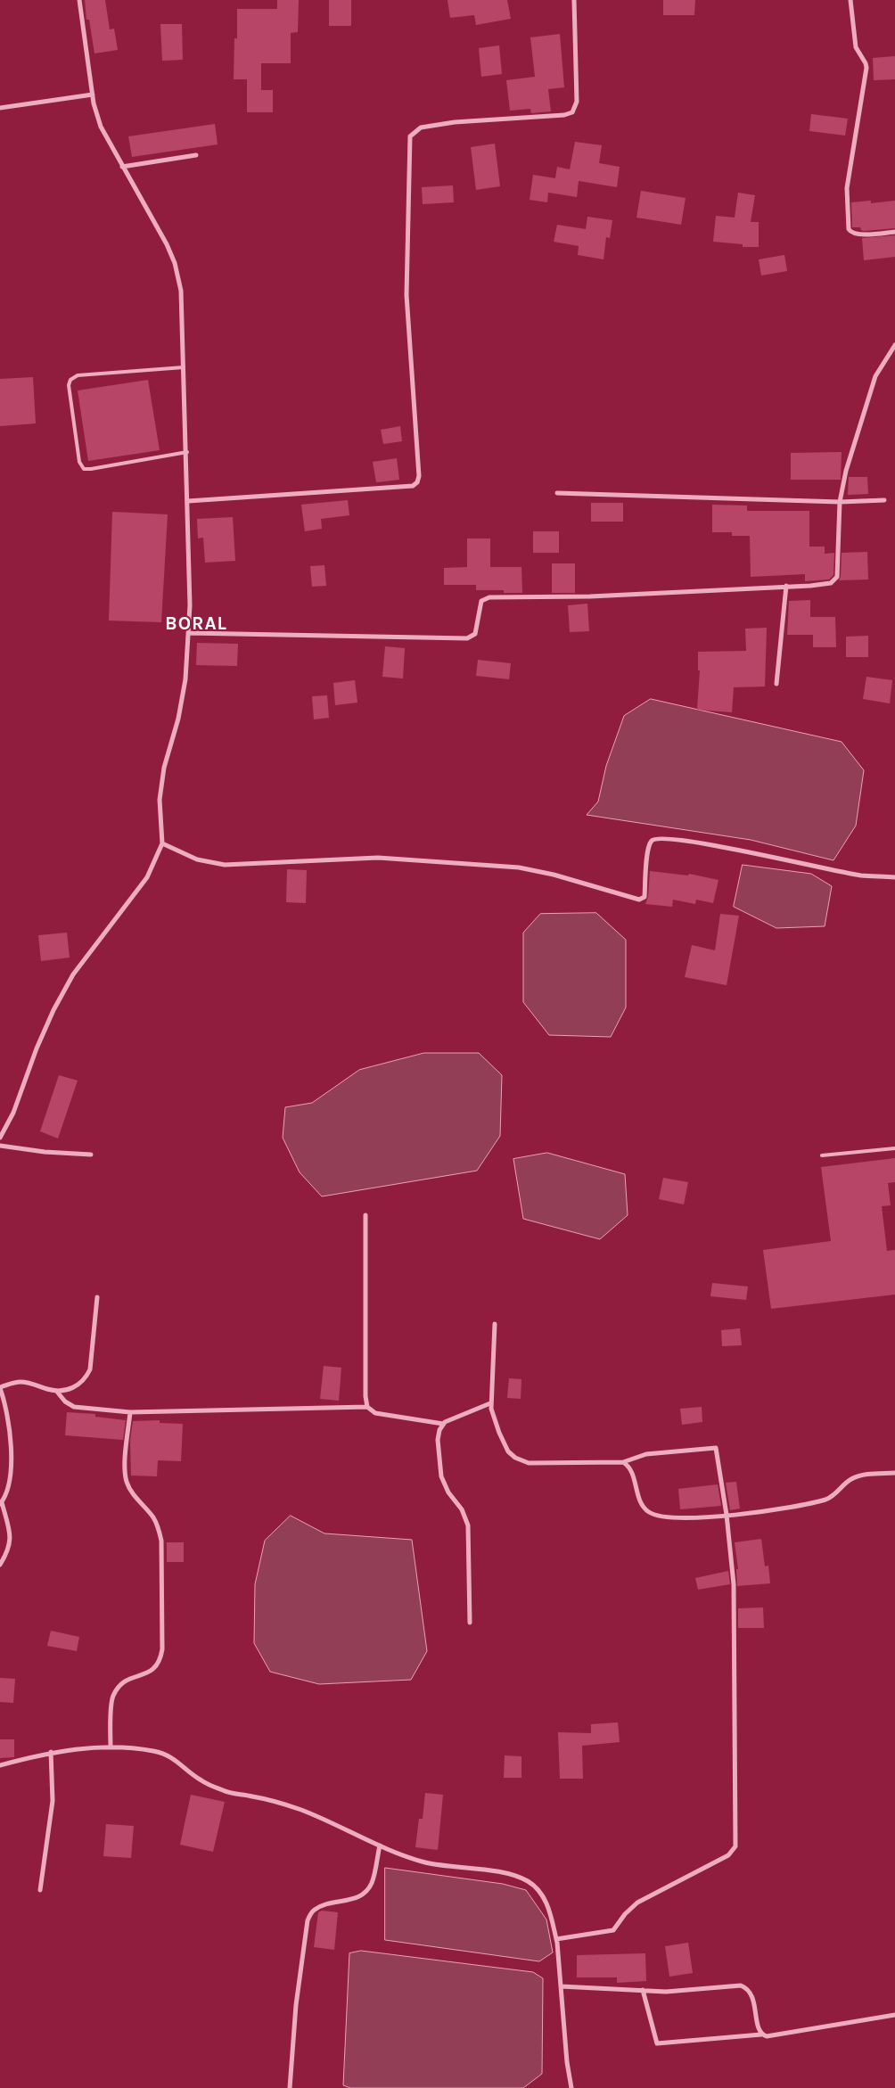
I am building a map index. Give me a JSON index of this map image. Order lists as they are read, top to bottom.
{
  "districts": ["BORAL"]
}
